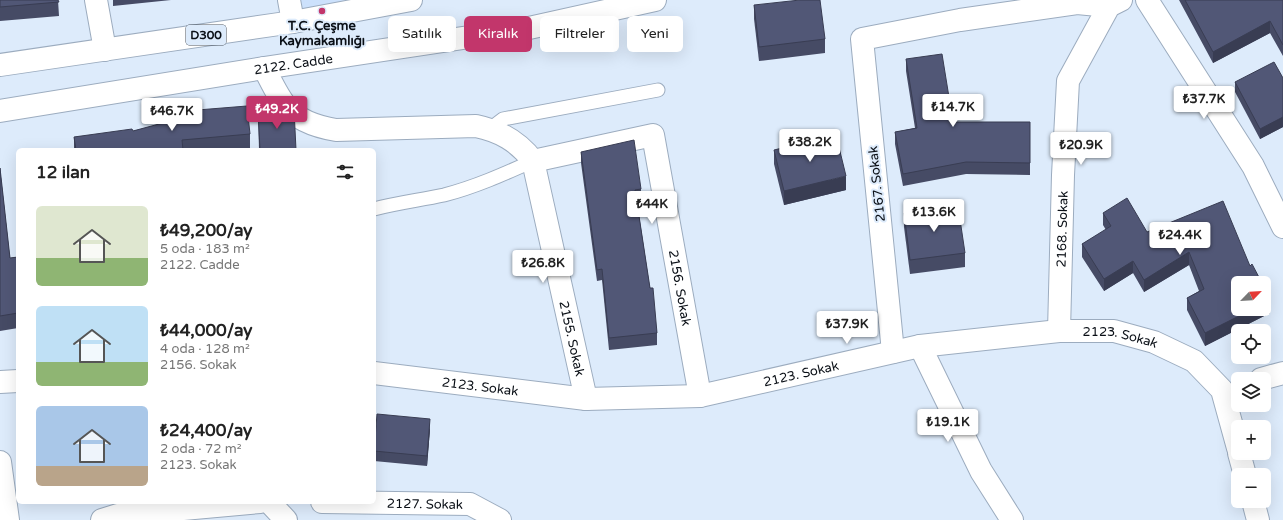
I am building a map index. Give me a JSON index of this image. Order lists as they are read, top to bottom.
{
  "streets": {
    "main road": [
      "D300",
      "2122. Cadde",
      "2167. Sokak",
      "2168. Sokak",
      "2156. Sokak",
      "2155. Sokak",
      "2123. Sokak",
      "2127. Sokak"
    ]
  },
  "crossings": [
    ["2167. Sokak", "2168. Sokak"],
    ["2167. Sokak", "2123. Sokak"],
    ["2168. Sokak", "2123. Sokak"],
    ["2156. Sokak", "2155. Sokak"],
    ["2156. Sokak", "2123. Sokak"],
    ["2155. Sokak", "2123. Sokak"]
  ],
  "places": ["T.C. Çeşme Kaymakamlığı"],
  "north": "top right",
  "page": {
    "chip": [
      "Satılık",
      "Kiralık",
      "Filtreler",
      "Yeni"
    ],
    "price": [
      "₺37.7K",
      "₺14.7K",
      "₺49.2K",
      "₺46.7K",
      "₺38.2K",
      "₺20.9K",
      "₺44K",
      "₺13.6K",
      "₺24.4K",
      "₺26.8K",
      "₺37.9K",
      "₺19.1K"
    ],
    "heading": "12 ilan",
    "list": [
      {
        "name": "₺49,200/ay",
        "note": "5 oda · 183 m² · 2122. Cadde"
      },
      {
        "name": "₺44,000/ay",
        "note": "4 oda · 128 m² · 2156. Sokak"
      },
      {
        "name": "₺24,400/ay",
        "note": "2 oda · 72 m² · 2123. Sokak"
      }
    ],
    "map_buttons": ["+", "−"]
  }
}
